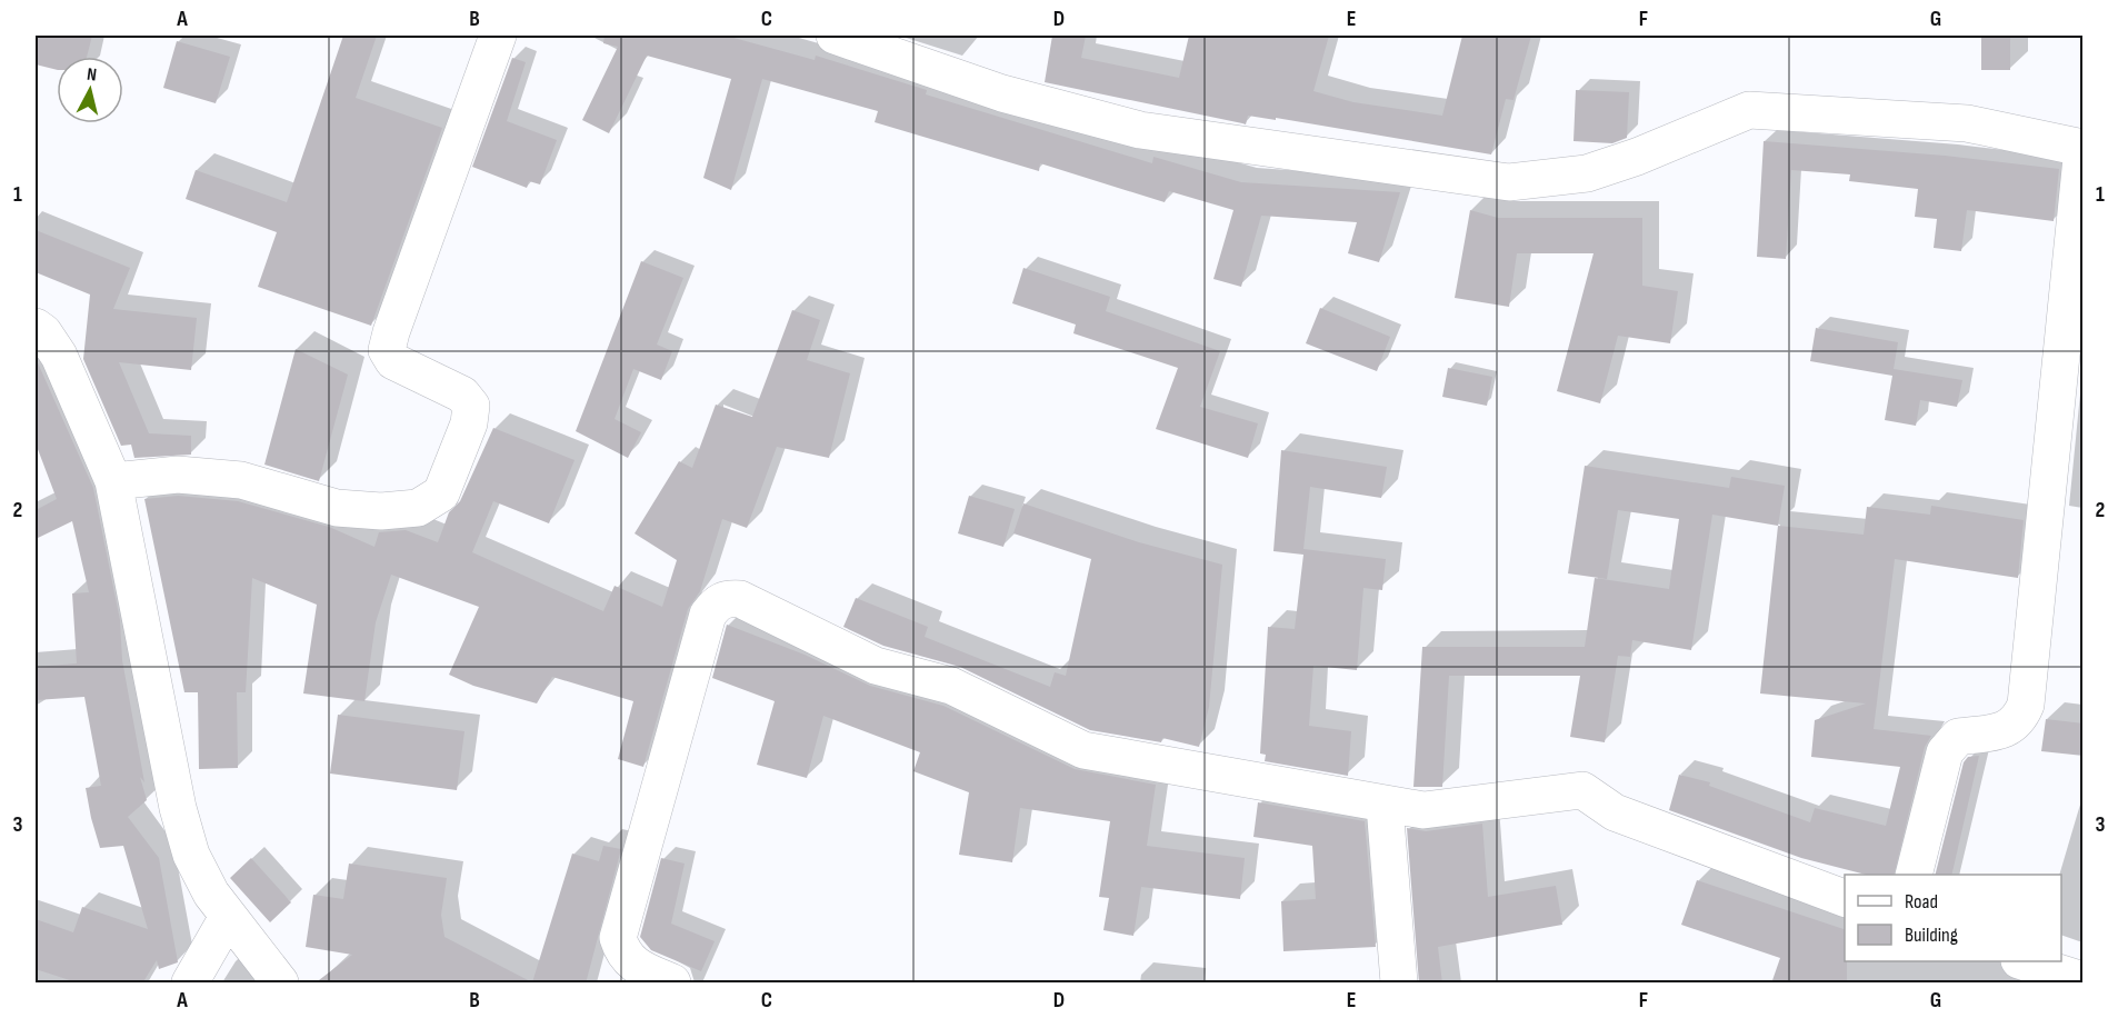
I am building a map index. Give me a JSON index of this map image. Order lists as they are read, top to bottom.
{
  "legend": ["Road", "Building"],
  "north": "top",
  "grid": {
    "columns": [
      "A",
      "B",
      "C",
      "D",
      "E",
      "F",
      "G"
    ],
    "rows": ["1", "2", "3"]
  }
}
